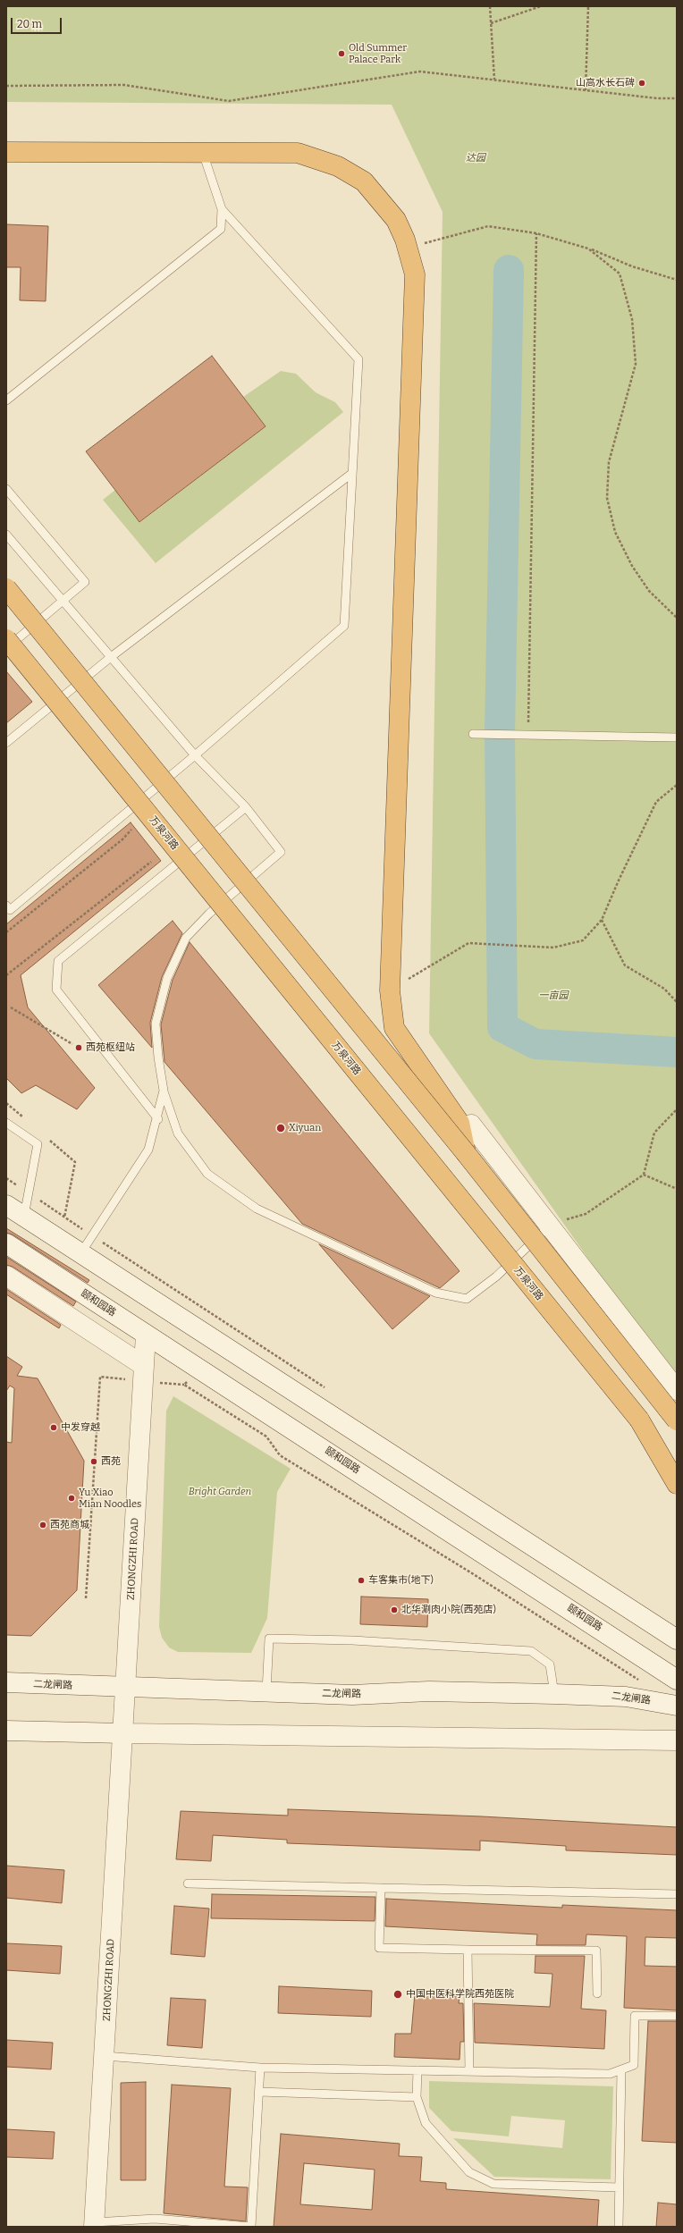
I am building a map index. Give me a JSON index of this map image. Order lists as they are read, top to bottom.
{
  "streets": {
    "highway": ["万泉河路"],
    "main road": ["颐和园路", "ZHONGZHI ROAD", "二龙闸路"]
  },
  "crossings": [
    ["颐和园路", "ZHONGZHI ROAD"],
    ["ZHONGZHI ROAD", "二龙闸路"]
  ],
  "parks": ["达园", "一亩园", "Bright Garden"],
  "places": [
    "Old Summer Palace Park",
    "山高水长石碑",
    "西苑枢纽站",
    "Xiyuan",
    "中发穿越",
    "西苑",
    "Yu Xiao Mian Noodles",
    "西苑商城",
    "车客集市(地下)",
    "北华涮肉小院(西苑店)",
    "中国中医科学院西苑医院"
  ],
  "scale_bar": "20 m"
}
